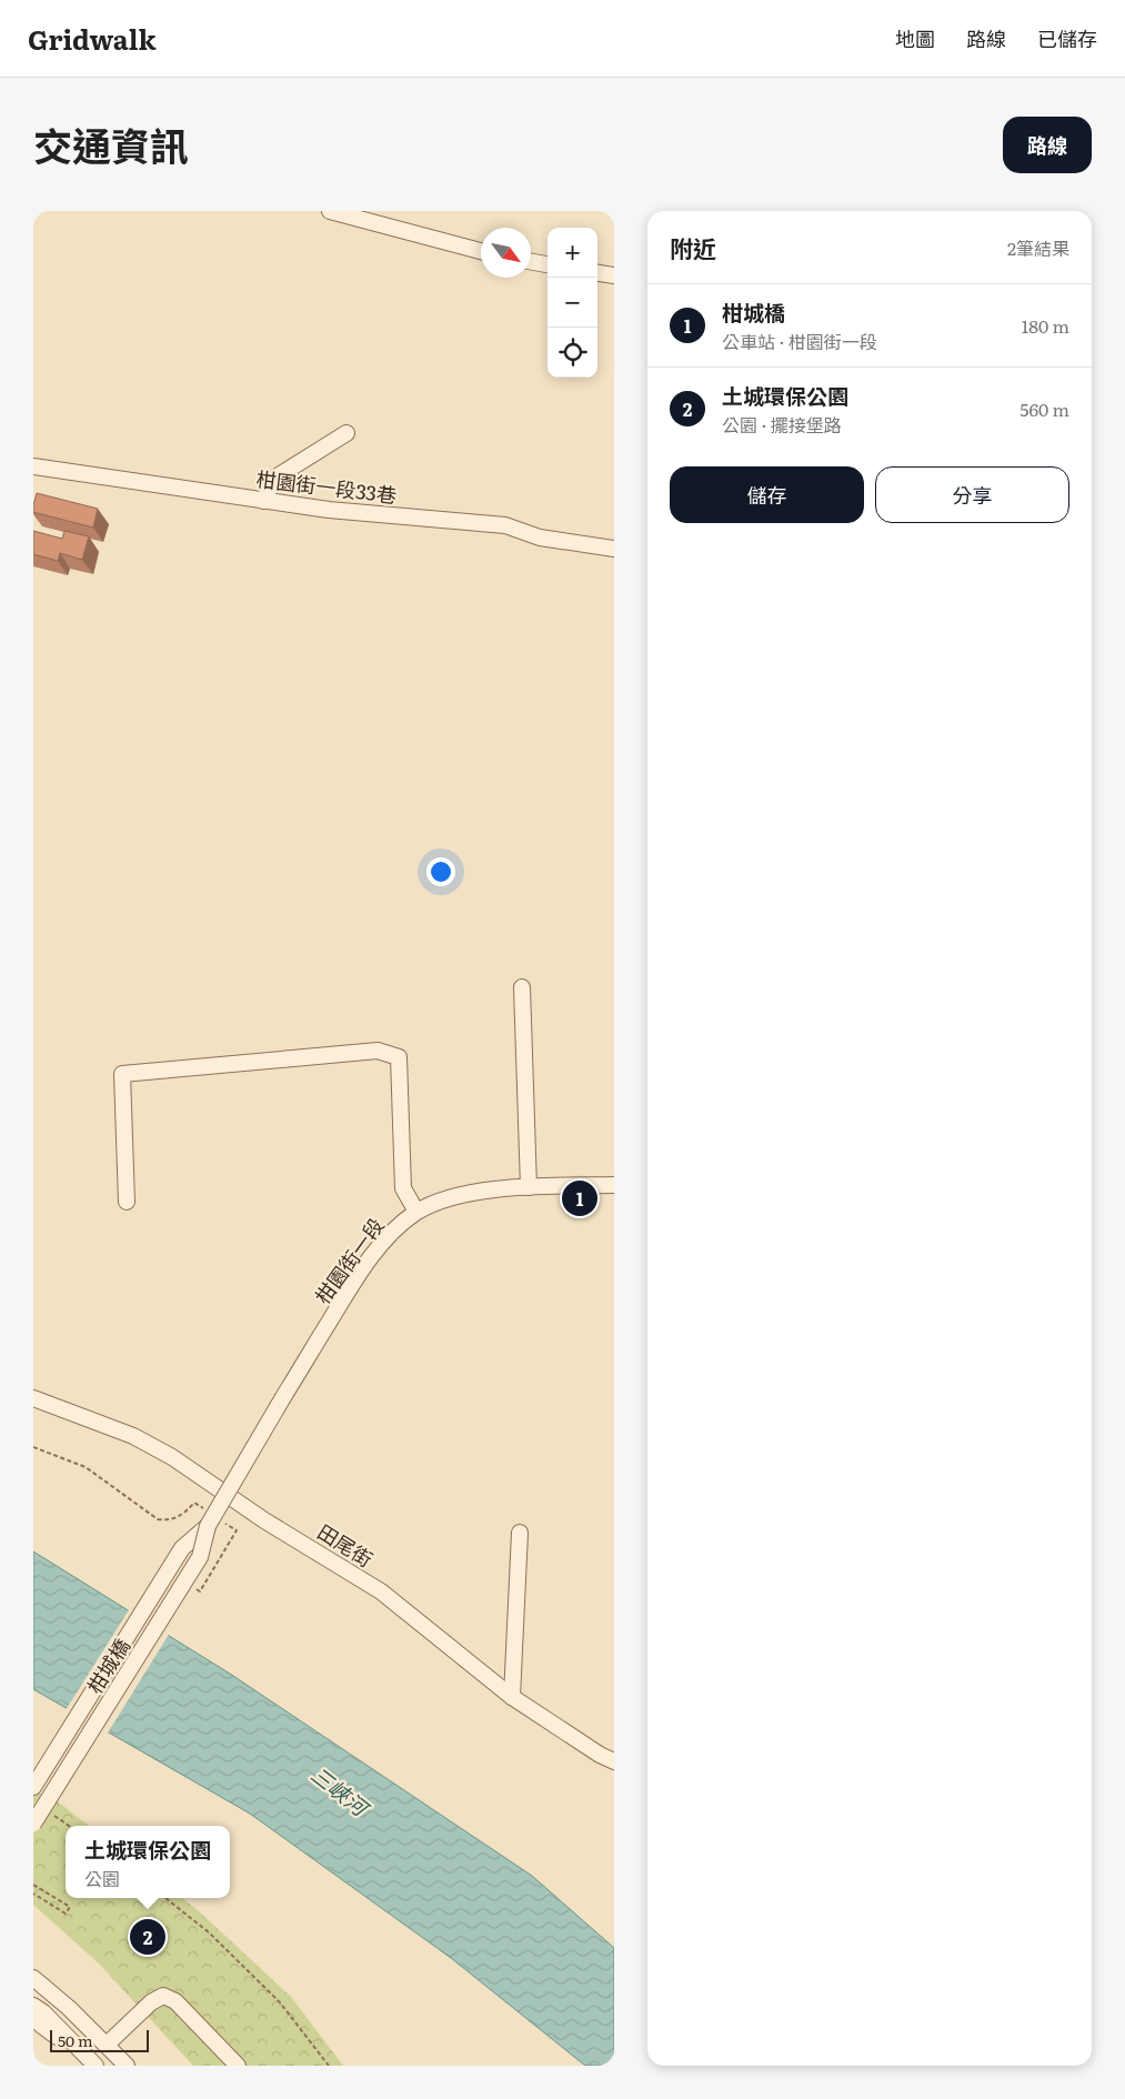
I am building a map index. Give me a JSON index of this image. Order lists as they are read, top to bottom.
{
  "streets": {
    "street": [
      "柑園街一段33巷",
      "柑園街一段",
      "田尾街",
      "柑城橋"
    ]
  },
  "crossings": [
    ["柑園街一段", "柑城橋"]
  ],
  "water": ["三峽河"],
  "scale_bar": "50 m",
  "north": "bottom right",
  "page": {
    "header": "Gridwalk",
    "nav": ["地圖", "路線", "已儲存"],
    "title": "交通資訊",
    "buttons": [
      "路線",
      ["儲存", "分享"]
    ],
    "heading": ["附近", "2筆結果"],
    "map_buttons": ["+", "−"],
    "list": [
      {
        "mark": "1",
        "name": "柑城橋",
        "note": "公車站 · 柑園街一段",
        "value": "180 m"
      },
      {
        "mark": "2",
        "name": "土城環保公園",
        "note": "公園 · 擺接堡路",
        "value": "560 m"
      }
    ],
    "pins": ["1", "2"],
    "popup": ["土城環保公園", "公園"],
    "scale": "50 m"
  }
}
